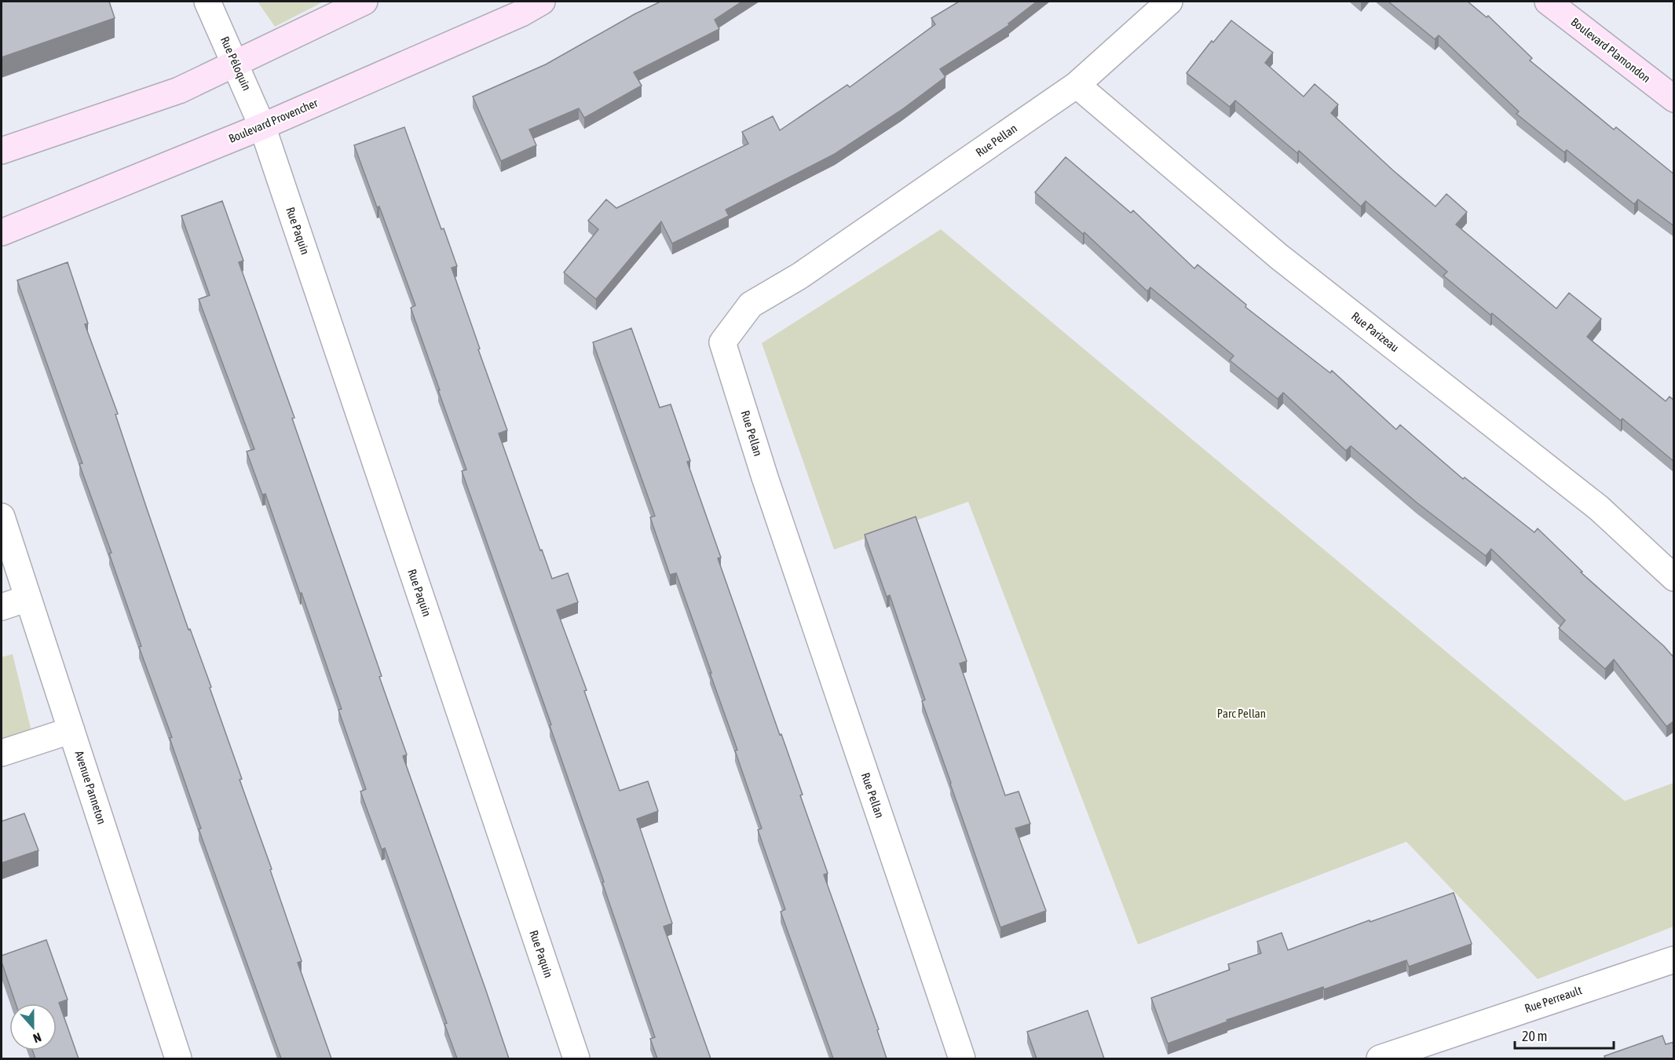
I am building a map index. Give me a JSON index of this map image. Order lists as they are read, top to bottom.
{
  "streets": {
    "street": [
      "Boulevard Plamondon",
      "Rue Péloquin",
      "Boulevard Provencher",
      "Rue Pellan",
      "Rue Paquin",
      "Rue Parizeau",
      "Avenue Panneton",
      "Rue Perreault"
    ]
  },
  "crossings": [
    ["Rue Péloquin", "Boulevard Provencher"],
    ["Rue Péloquin", "Rue Paquin"],
    ["Boulevard Provencher", "Rue Paquin"],
    ["Rue Pellan", "Rue Parizeau"]
  ],
  "parks": ["Parc Pellan"],
  "scale_bar": "20 m",
  "north": "bottom"
}
